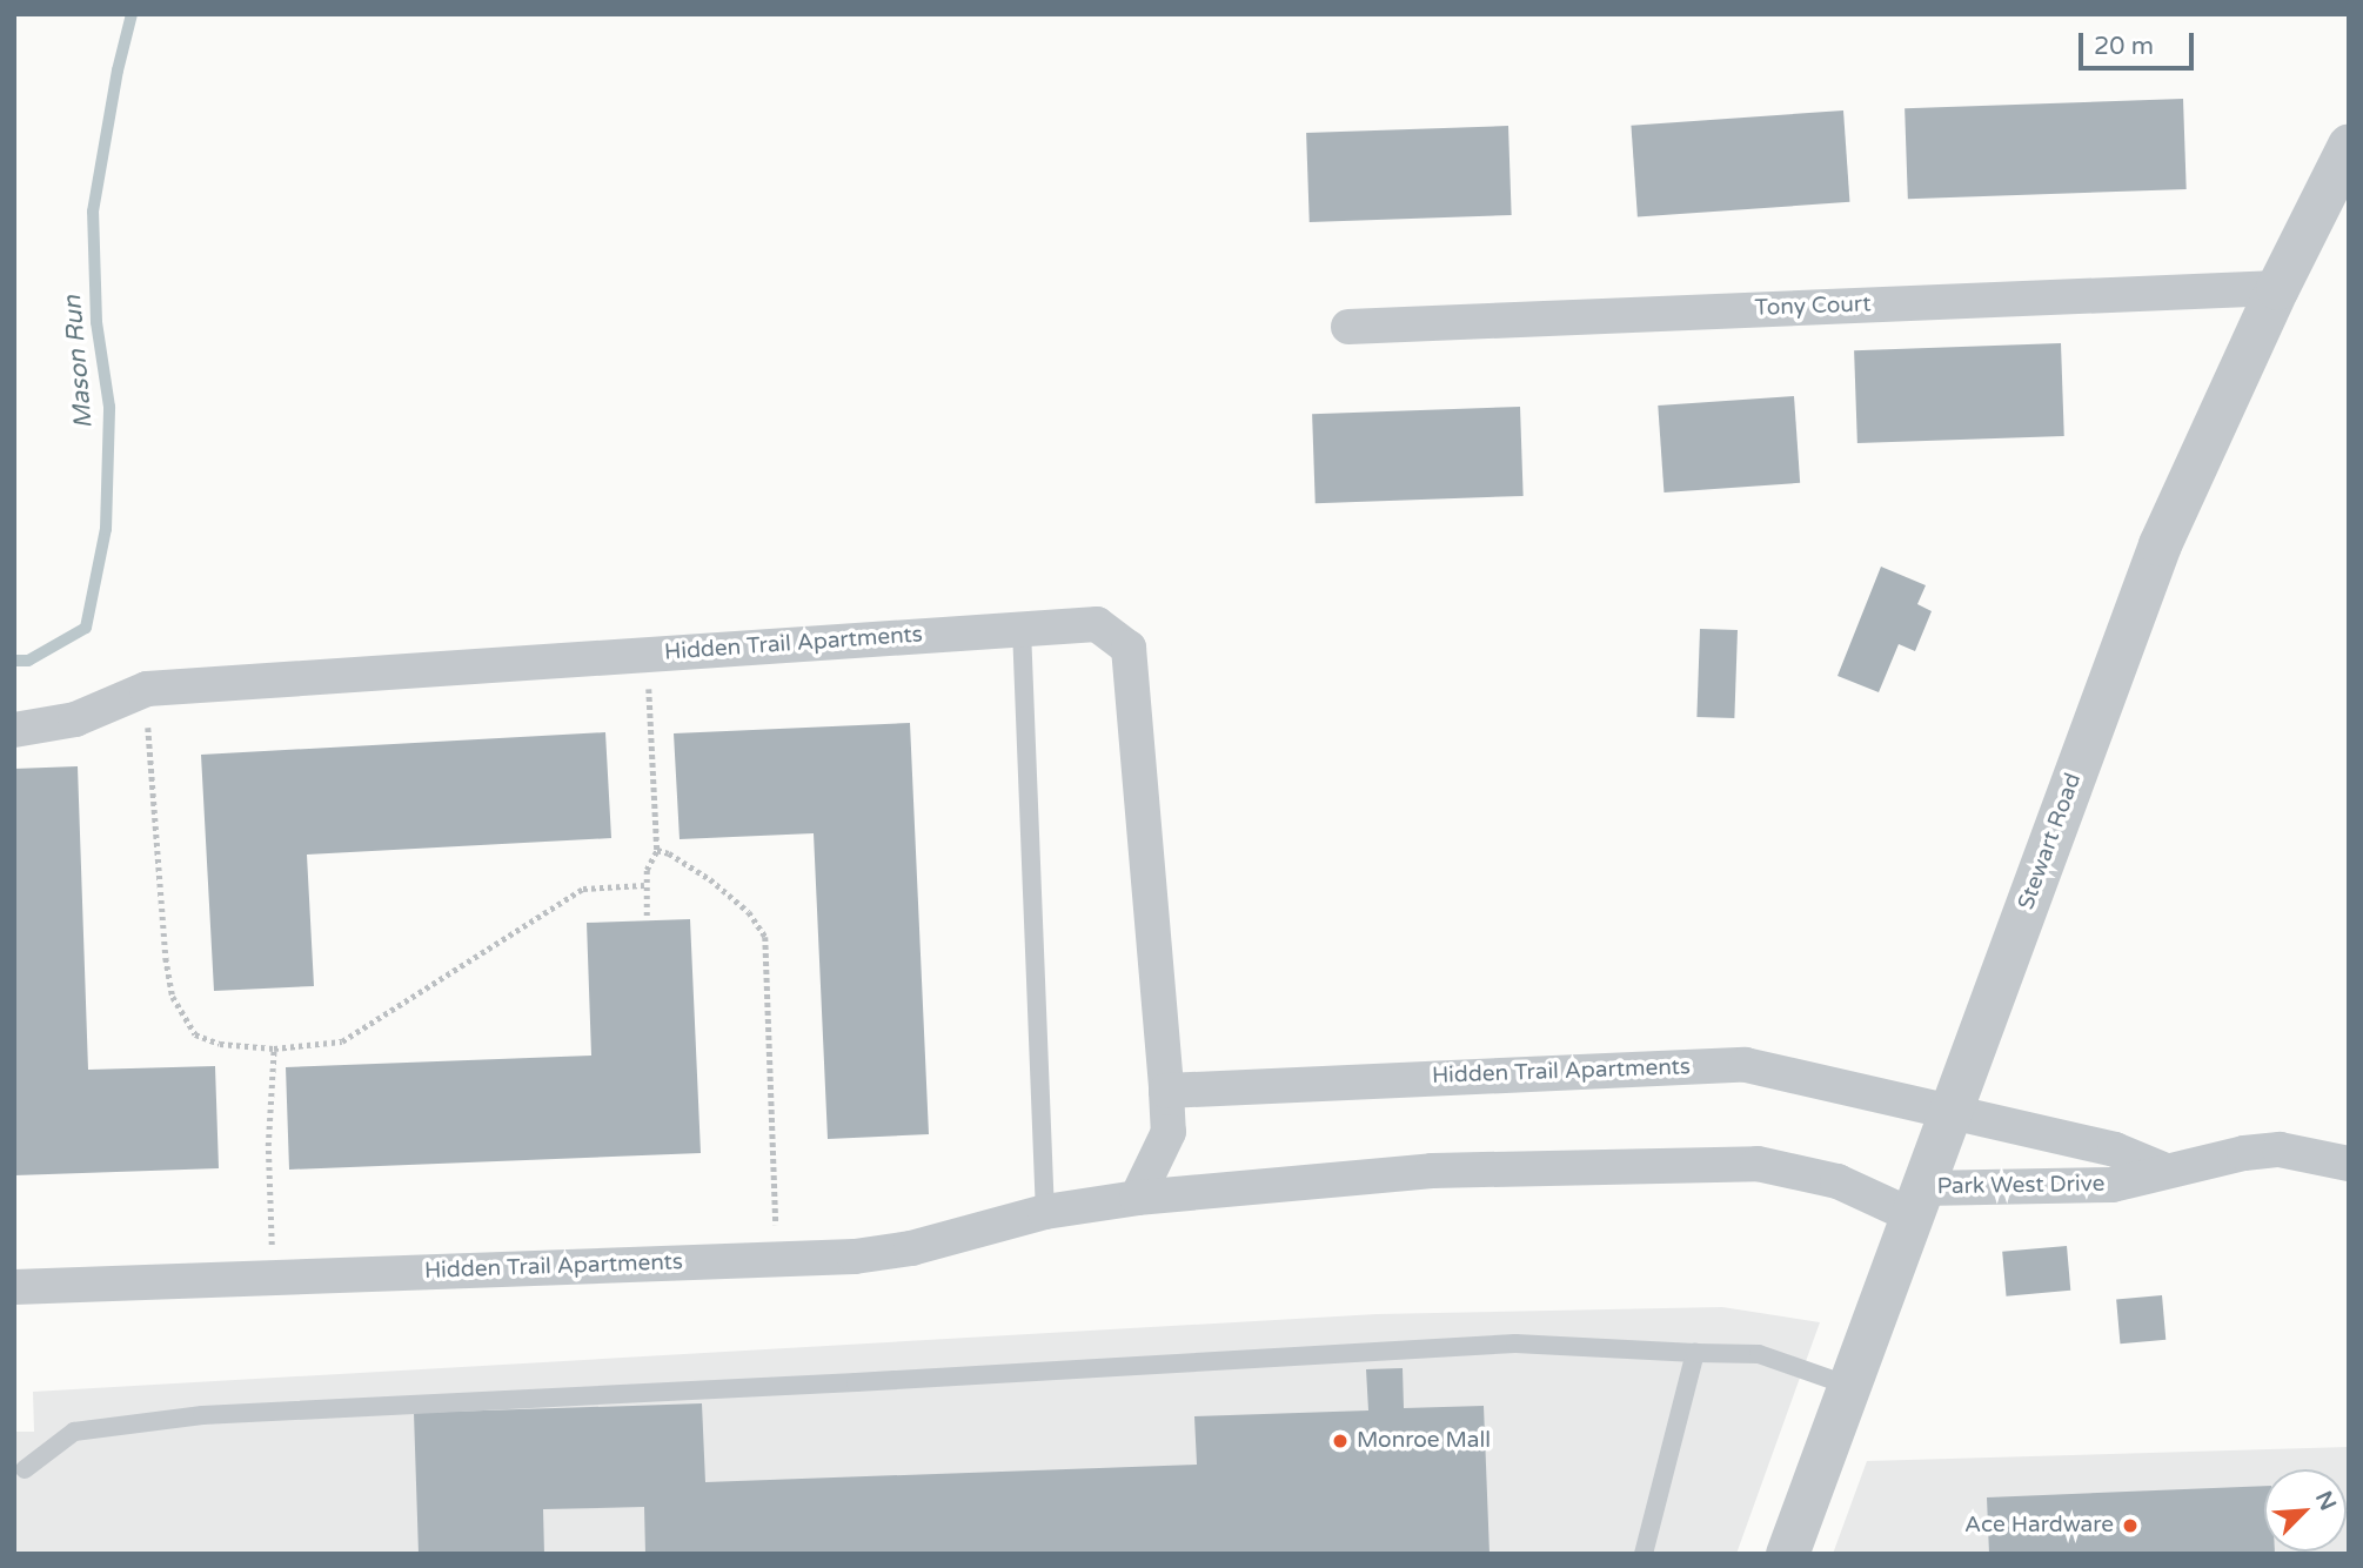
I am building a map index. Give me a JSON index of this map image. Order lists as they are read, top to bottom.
{
  "streets": {
    "street": [
      "Tony Court",
      "Hidden Trail Apartments",
      "Stewart Road",
      "Park West Drive"
    ]
  },
  "crossings": [
    ["Tony Court", "Stewart Road"],
    ["Hidden Trail Apartments", "Stewart Road"],
    ["Hidden Trail Apartments", "Park West Drive"],
    ["Stewart Road", "Park West Drive"]
  ],
  "water": ["Mason Run"],
  "places": ["Monroe Mall", "Ace Hardware"],
  "scale_bar": "20 m",
  "north": "top right"
}
